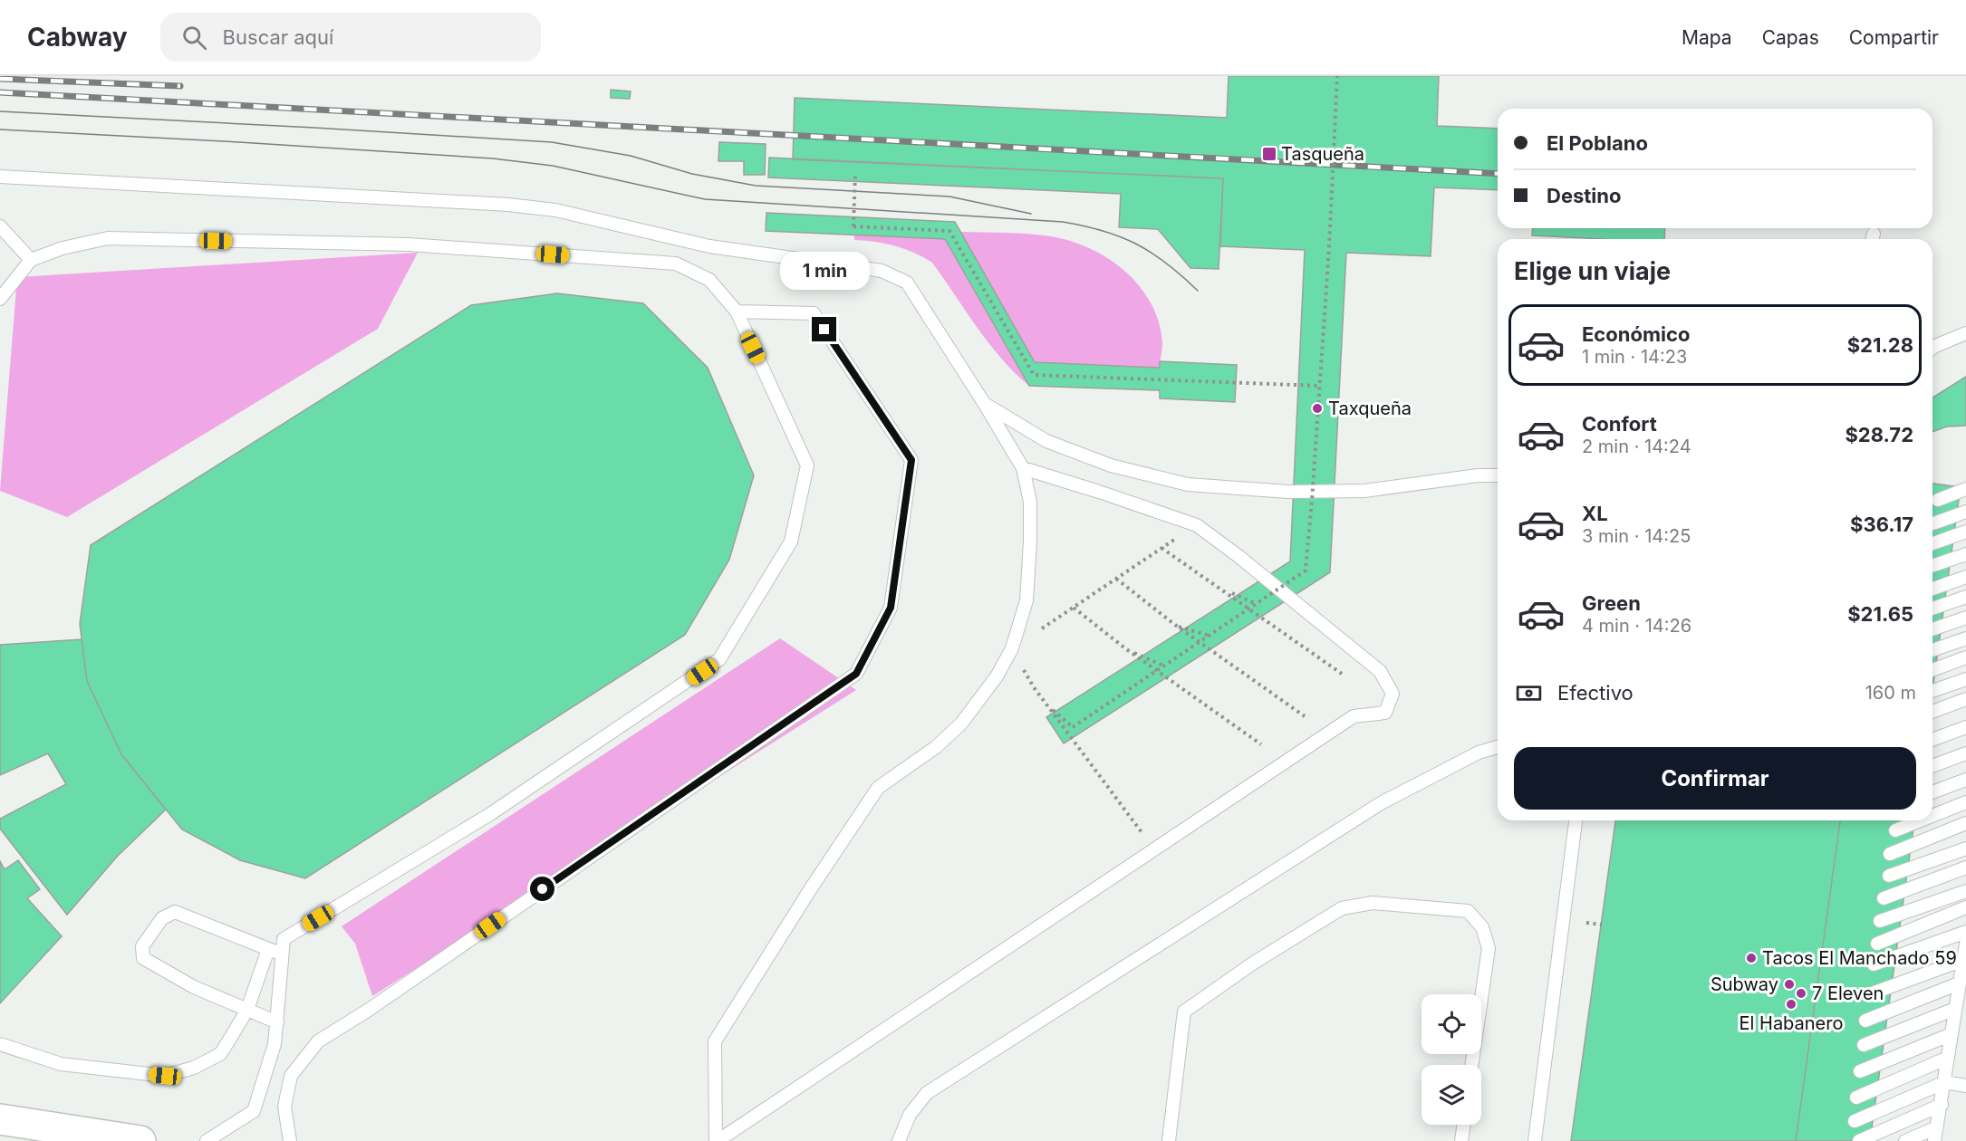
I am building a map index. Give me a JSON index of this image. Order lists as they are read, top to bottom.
{
  "places": {
    "transit": ["Tasqueña"],
    "other": [
      "Taxqueña",
      "Tacos El Manchado 59",
      "Subway",
      "7 Eleven",
      "El Habanero"
    ]
  },
  "page": {
    "header": "Cabway",
    "search": "Buscar aquí",
    "nav": ["Mapa", "Capas", "Compartir"],
    "banner": ["El Poblano", "Destino"],
    "heading": "Elige un viaje",
    "bubble": "1 min",
    "list": [
      {
        "name": "Económico",
        "note": "1 min · 14:23",
        "value": "$21.28"
      },
      {
        "name": "Confort",
        "note": "2 min · 14:24",
        "value": "$28.72"
      },
      {
        "name": "XL",
        "note": "3 min · 14:25",
        "value": "$36.17"
      },
      {
        "name": "Green",
        "note": "4 min · 14:26",
        "value": "$21.65"
      }
    ],
    "pay": ["Efectivo", "160 m"],
    "buttons": "Confirmar"
  }
}
